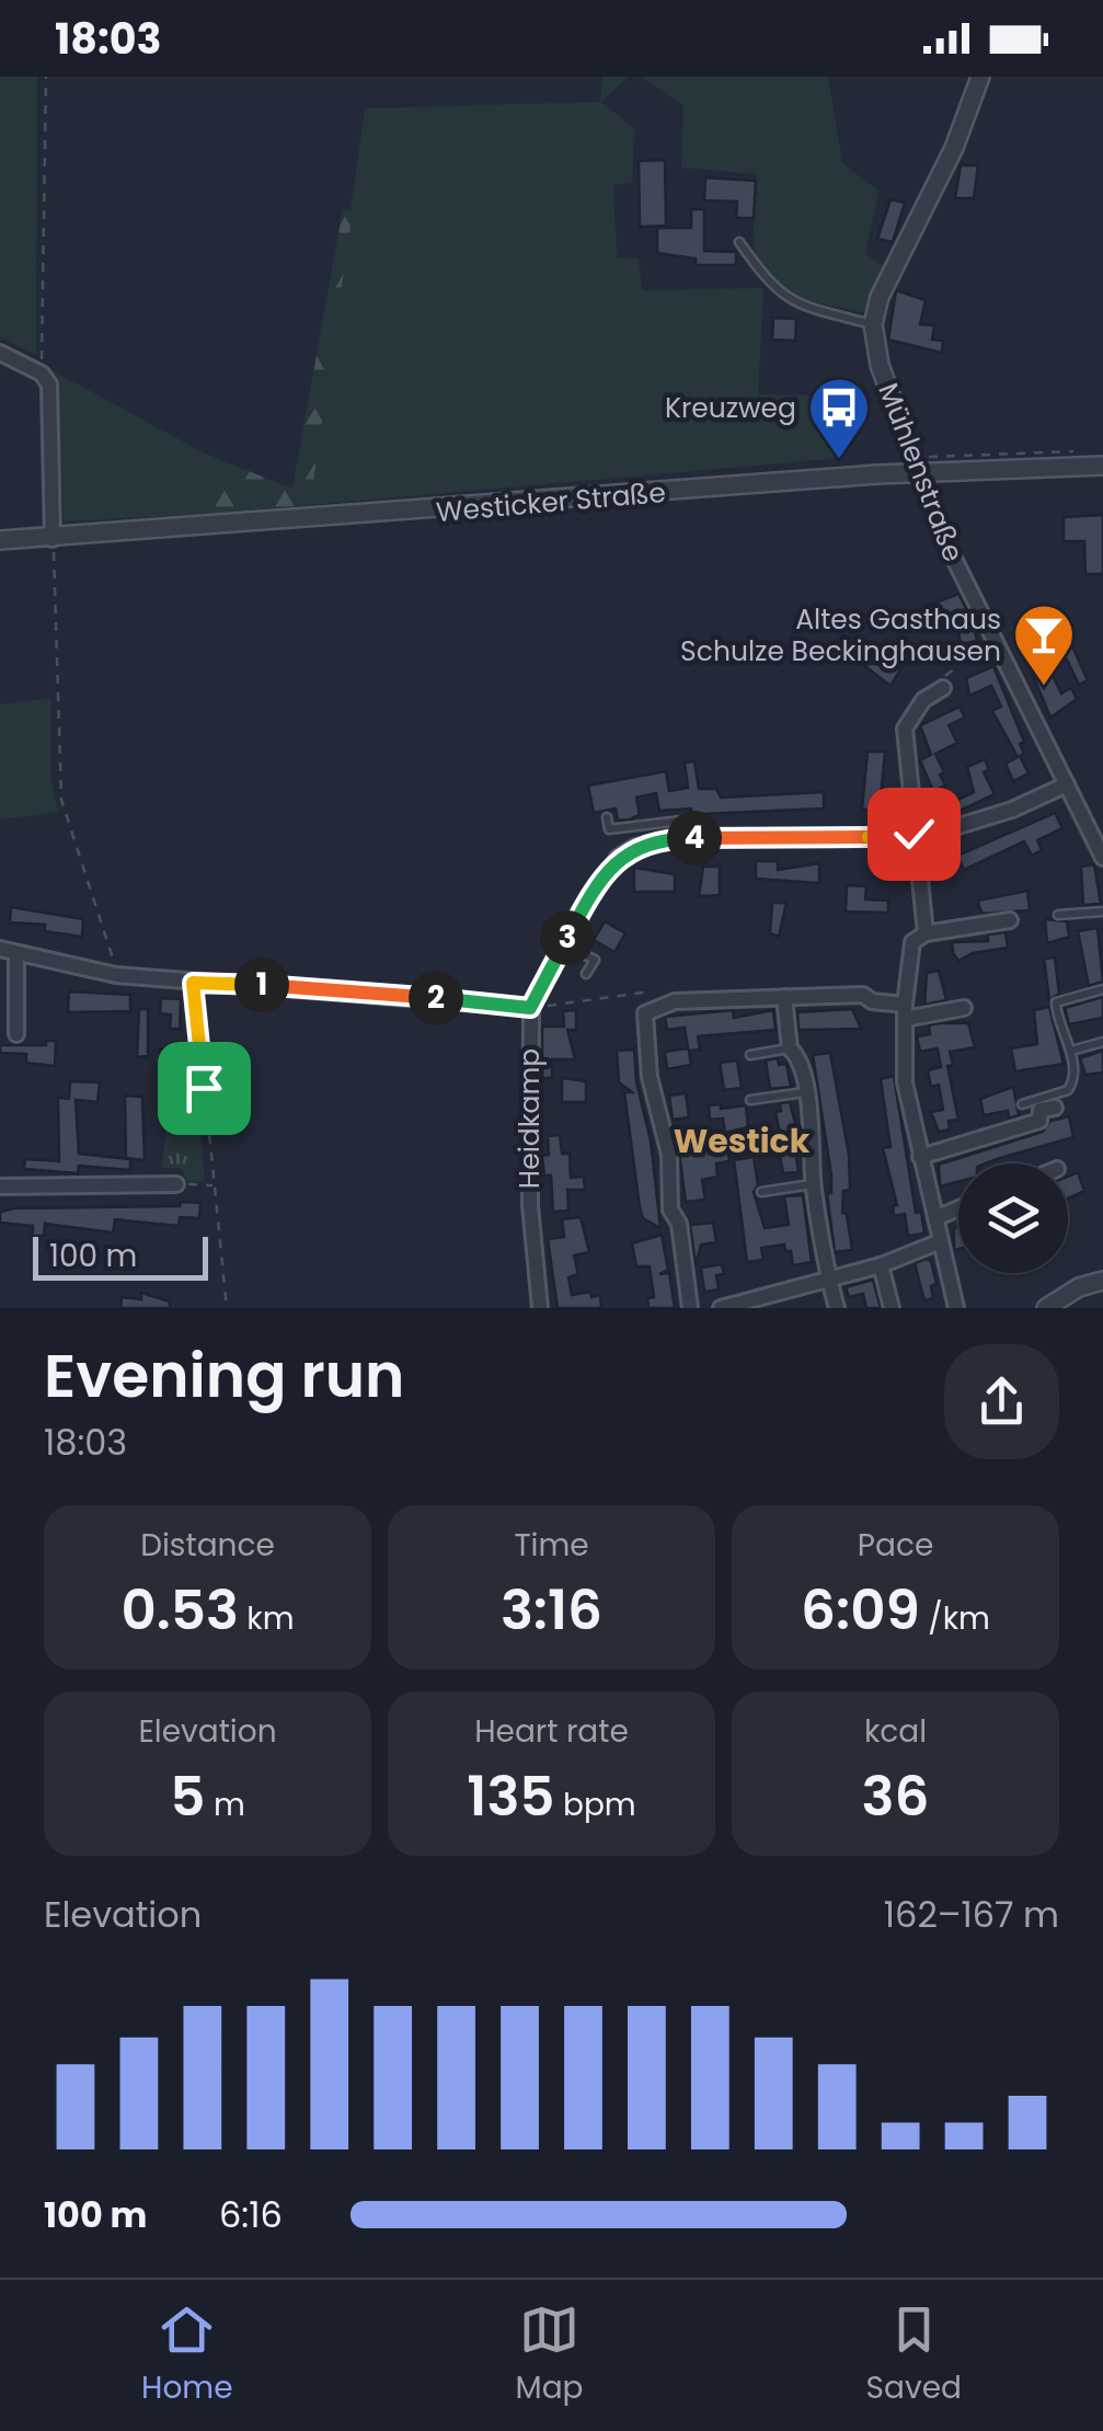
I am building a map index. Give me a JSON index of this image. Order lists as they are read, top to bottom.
{
  "streets": {
    "street": ["Mühlenstraße", "Westicker Straße", "Heidkamp"]
  },
  "crossings": [
    ["Mühlenstraße", "Westicker Straße"]
  ],
  "districts": ["Westick"],
  "places": {
    "bus stop": ["Kreuzweg"],
    "bar": ["Altes Gasthaus Schulze Beckinghausen"]
  },
  "scale_bar": "100 m",
  "page": {
    "status": "18:03",
    "pins": [
      "4",
      "3",
      "1",
      "2"
    ],
    "scale": "100 m",
    "heading": ["Evening run", "18:03"],
    "stats": [
      ["Distance", "0.53 km"],
      ["Time", "3:16"],
      ["Pace", "6:09 /km"],
      ["Elevation", "5 m"],
      ["Heart rate", "135 bpm"],
      ["kcal", "36"]
    ],
    "chart": ["Elevation", "162–167 m"],
    "list": [
      {
        "name": "100 m",
        "note": "6:16"
      }
    ],
    "tabs": ["Home", "Map", "Saved"]
  }
}
